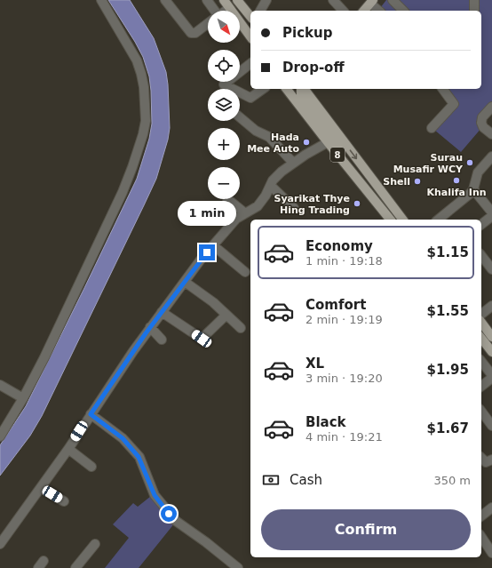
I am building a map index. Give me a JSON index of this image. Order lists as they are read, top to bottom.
{
  "streets": {
    "main road": ["8"]
  },
  "places": [
    "Hada Mee Auto",
    "Surau Musafir WCY",
    "Khalifa Inn",
    "Shell",
    "Syarikat Thye Hing Trading"
  ],
  "north": "bottom right",
  "page": {
    "map_buttons": ["+", "−"],
    "banner": ["Pickup", "Drop-off"],
    "bubble": "1 min",
    "list": [
      {
        "name": "Economy",
        "note": "1 min · 19:18",
        "value": "$1.15"
      },
      {
        "name": "Comfort",
        "note": "2 min · 19:19",
        "value": "$1.55"
      },
      {
        "name": "XL",
        "note": "3 min · 19:20",
        "value": "$1.95"
      },
      {
        "name": "Black",
        "note": "4 min · 19:21",
        "value": "$1.67"
      }
    ],
    "pay": ["Cash", "350 m"],
    "buttons": "Confirm"
  }
}
